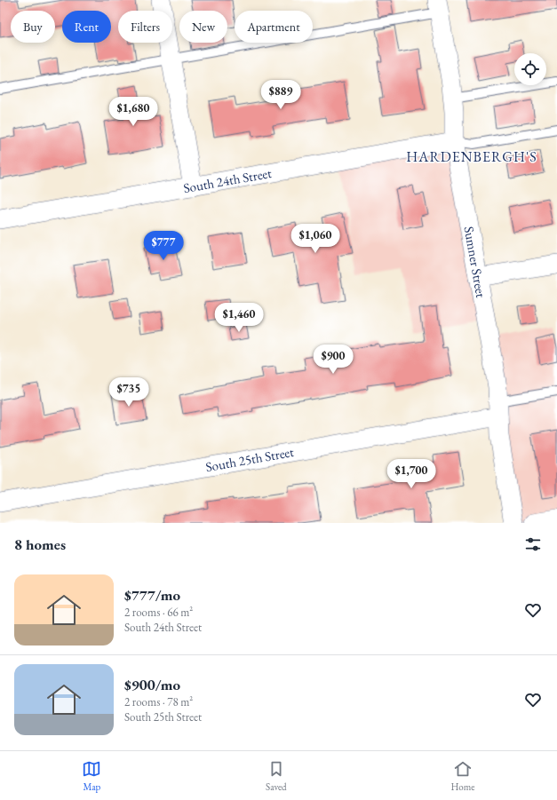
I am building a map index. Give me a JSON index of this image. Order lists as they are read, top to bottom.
{
  "streets": {
    "street": ["South 24th Street", "Sumner Street", "South 25th Street"]
  },
  "crossings": [
    ["South 24th Street", "Sumner Street"],
    ["Sumner Street", "South 25th Street"]
  ],
  "districts": ["HARDENBERGH'S"],
  "page": {
    "chip": [
      "Buy",
      "Rent",
      "Filters",
      "New",
      "Apartment"
    ],
    "price": [
      "$889",
      "$1,680",
      "$1,060",
      "$777",
      "$1,460",
      "$900",
      "$735",
      "$1,700"
    ],
    "heading": "8 homes",
    "list": [
      {
        "name": "$777/mo",
        "note": "2 rooms · 66 m² · South 24th Street"
      },
      {
        "name": "$900/mo",
        "note": "2 rooms · 78 m² · South 25th Street"
      }
    ],
    "tabs": ["Map", "Saved", "Home"]
  }
}
